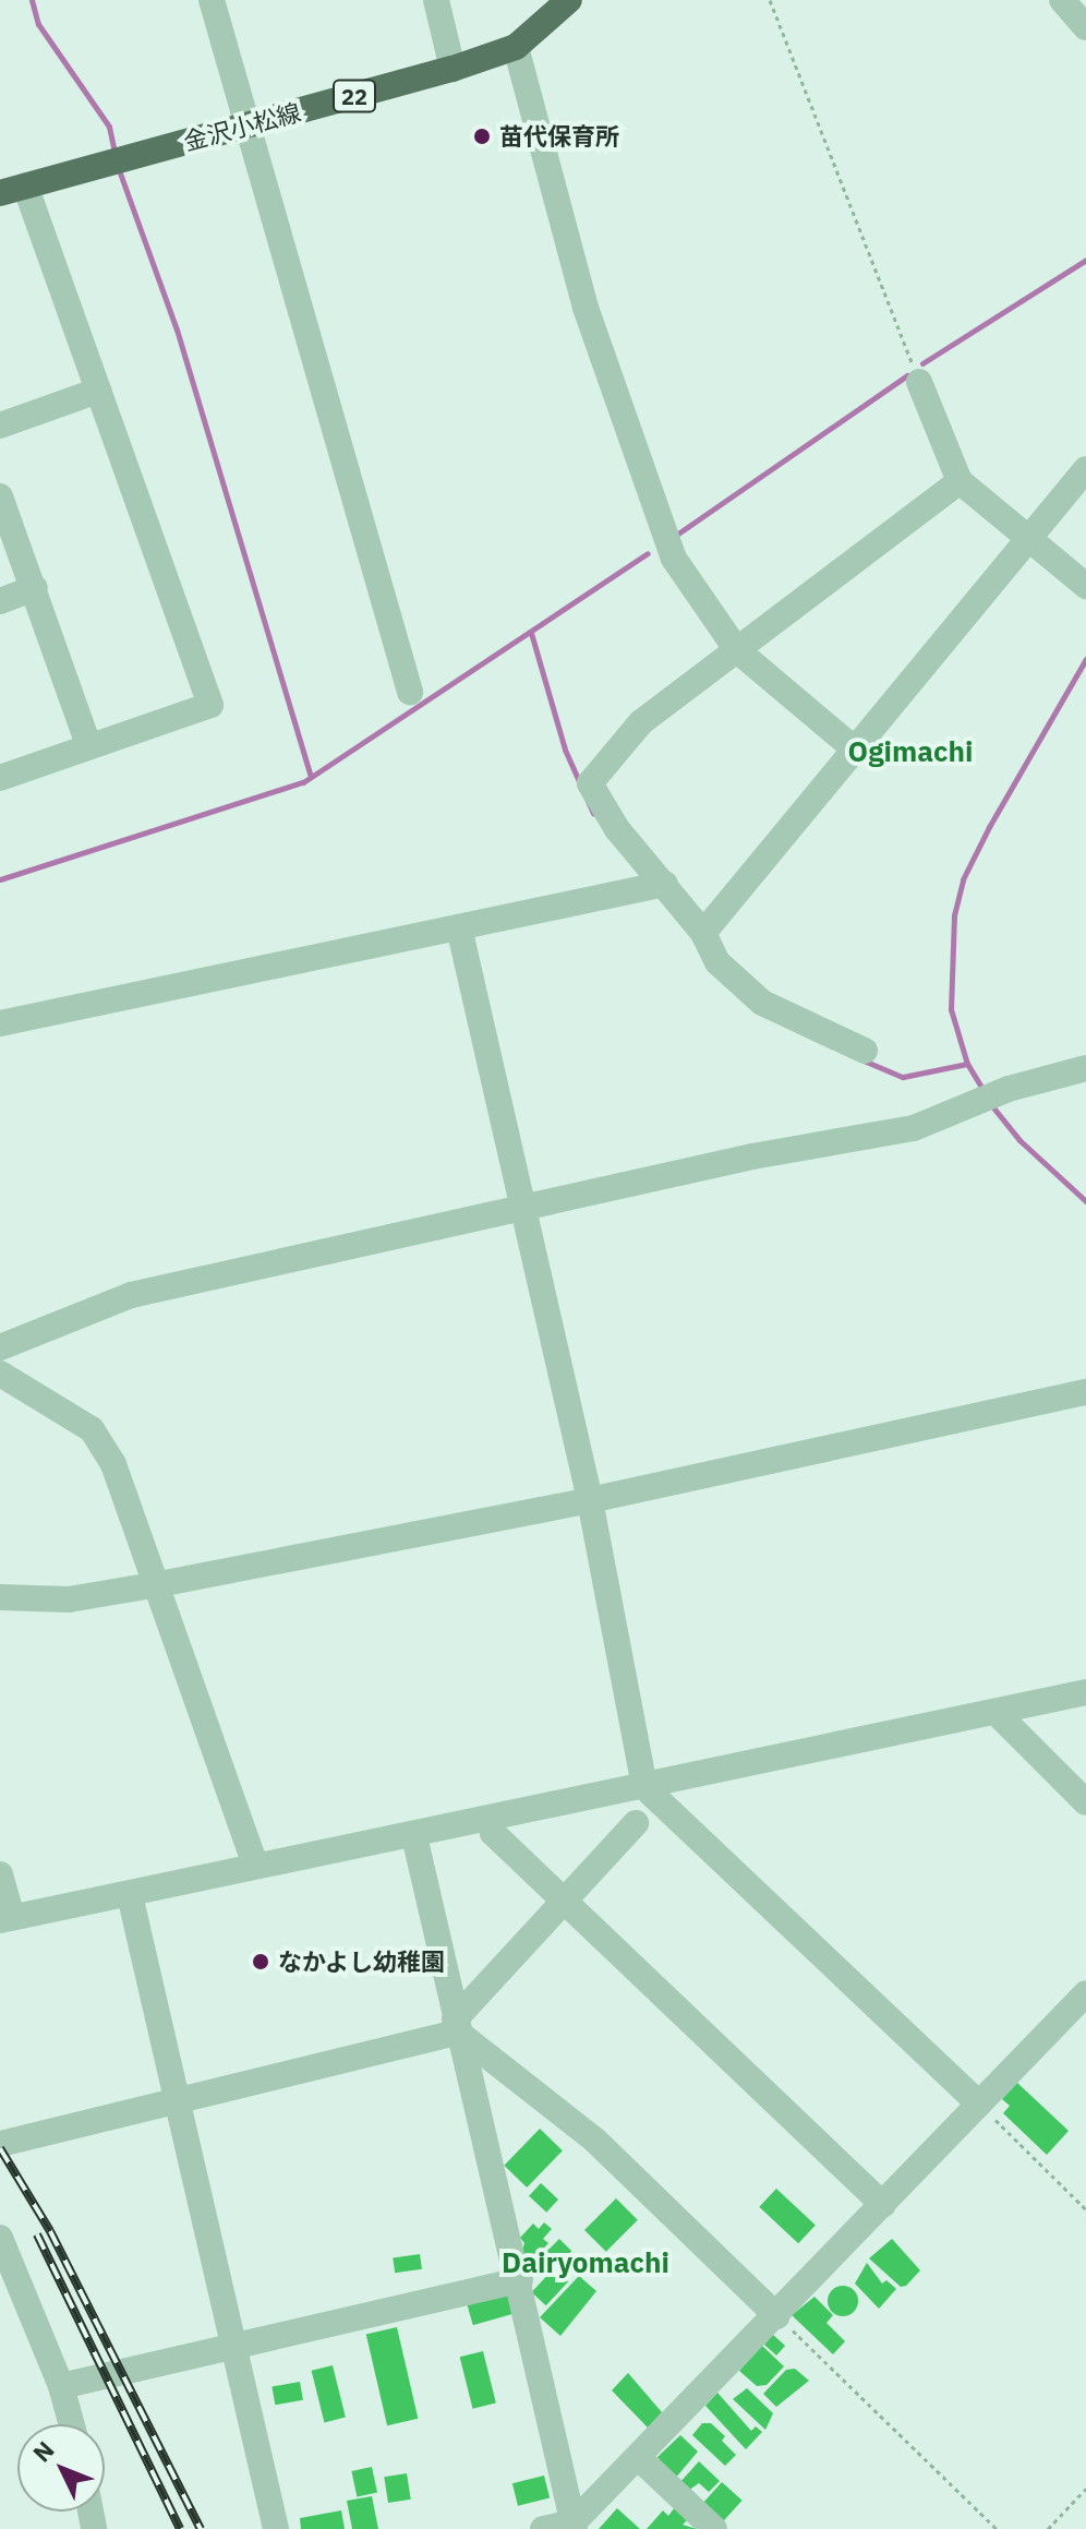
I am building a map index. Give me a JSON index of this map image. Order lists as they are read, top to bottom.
{
  "streets": {
    "main road": ["22", "金沢小松線"]
  },
  "districts": ["Ogimachi", "Dairyomachi"],
  "places": ["苗代保育所", "なかよし幼稚園"],
  "north": "top left"
}
